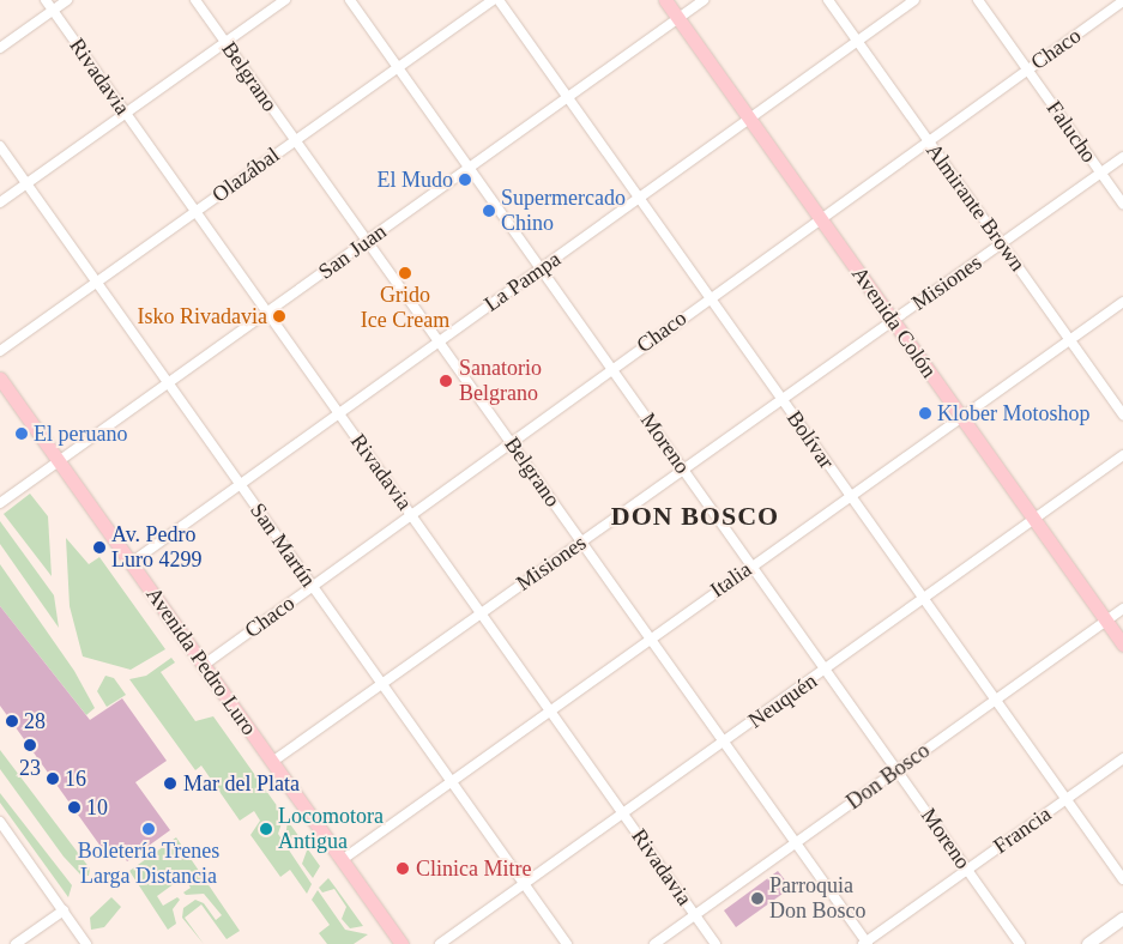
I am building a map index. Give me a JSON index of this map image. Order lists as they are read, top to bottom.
{
  "streets": {
    "main road": ["Avenida Colón", "Avenida Pedro Luro"],
    "street": [
      "Chaco",
      "Rivadavia",
      "Belgrano",
      "Falucho",
      "Olazábal",
      "Almirante Brown",
      "San Juan",
      "La Pampa",
      "Misiones",
      "Bolívar",
      "Moreno",
      "San Martín",
      "Italia",
      "Neuquén",
      "Don Bosco",
      "Francia"
    ]
  },
  "crossings": [
    ["Chaco", "Rivadavia"],
    ["Chaco", "Belgrano"],
    ["Chaco", "Falucho"],
    ["Chaco", "Almirante Brown"],
    ["Chaco", "Avenida Colón"],
    ["Chaco", "Bolívar"],
    ["Chaco", "Moreno"],
    ["Chaco", "San Martín"],
    ["Chaco", "Avenida Pedro Luro"],
    ["Rivadavia", "Olazábal"],
    ["Rivadavia", "San Juan"],
    ["Rivadavia", "La Pampa"],
    ["Rivadavia", "Misiones"],
    ["Rivadavia", "Italia"],
    ["Rivadavia", "Neuquén"],
    ["Rivadavia", "Don Bosco"],
    ["Belgrano", "Olazábal"],
    ["Belgrano", "San Juan"],
    ["Belgrano", "La Pampa"],
    ["Belgrano", "Misiones"],
    ["Belgrano", "Italia"],
    ["Belgrano", "Neuquén"],
    ["Belgrano", "Don Bosco"],
    ["Belgrano", "Francia"],
    ["Falucho", "Misiones"],
    ["Olazábal", "Moreno"],
    ["Olazábal", "San Martín"],
    ["Almirante Brown", "La Pampa"],
    ["Almirante Brown", "Misiones"],
    ["Almirante Brown", "Italia"],
    ["San Juan", "Avenida Colón"],
    ["San Juan", "Bolívar"],
    ["San Juan", "Moreno"],
    ["San Juan", "San Martín"],
    ["San Juan", "Avenida Pedro Luro"],
    ["La Pampa", "Avenida Colón"],
    ["La Pampa", "Bolívar"],
    ["La Pampa", "Moreno"],
    ["La Pampa", "San Martín"],
    ["La Pampa", "Avenida Pedro Luro"],
    ["Misiones", "Avenida Colón"],
    ["Misiones", "Bolívar"],
    ["Misiones", "Moreno"],
    ["Misiones", "San Martín"],
    ["Misiones", "Avenida Pedro Luro"],
    ["Avenida Colón", "Italia"],
    ["Avenida Colón", "Neuquén"],
    ["Avenida Colón", "Don Bosco"],
    ["Bolívar", "Italia"],
    ["Bolívar", "Neuquén"],
    ["Bolívar", "Don Bosco"],
    ["Bolívar", "Francia"],
    ["Moreno", "Italia"],
    ["Moreno", "Neuquén"],
    ["Moreno", "Don Bosco"],
    ["Moreno", "Francia"],
    ["San Martín", "Italia"],
    ["San Martín", "Neuquén"],
    ["Italia", "Avenida Pedro Luro"]
  ],
  "districts": ["DON BOSCO"],
  "places": [
    "El Mudo",
    "Supermercado Chino",
    "Grido Ice Cream",
    "Isko Rivadavia",
    "Sanatorio Belgrano",
    "Klober Motoshop",
    "El peruano",
    "Av. Pedro Luro 4299",
    "28",
    "23",
    "16",
    "Mar del Plata",
    "10",
    "Boletería Trenes Larga Distancia",
    "Locomotora Antigua",
    "Clinica Mitre",
    "Parroquia Don Bosco"
  ]
}
